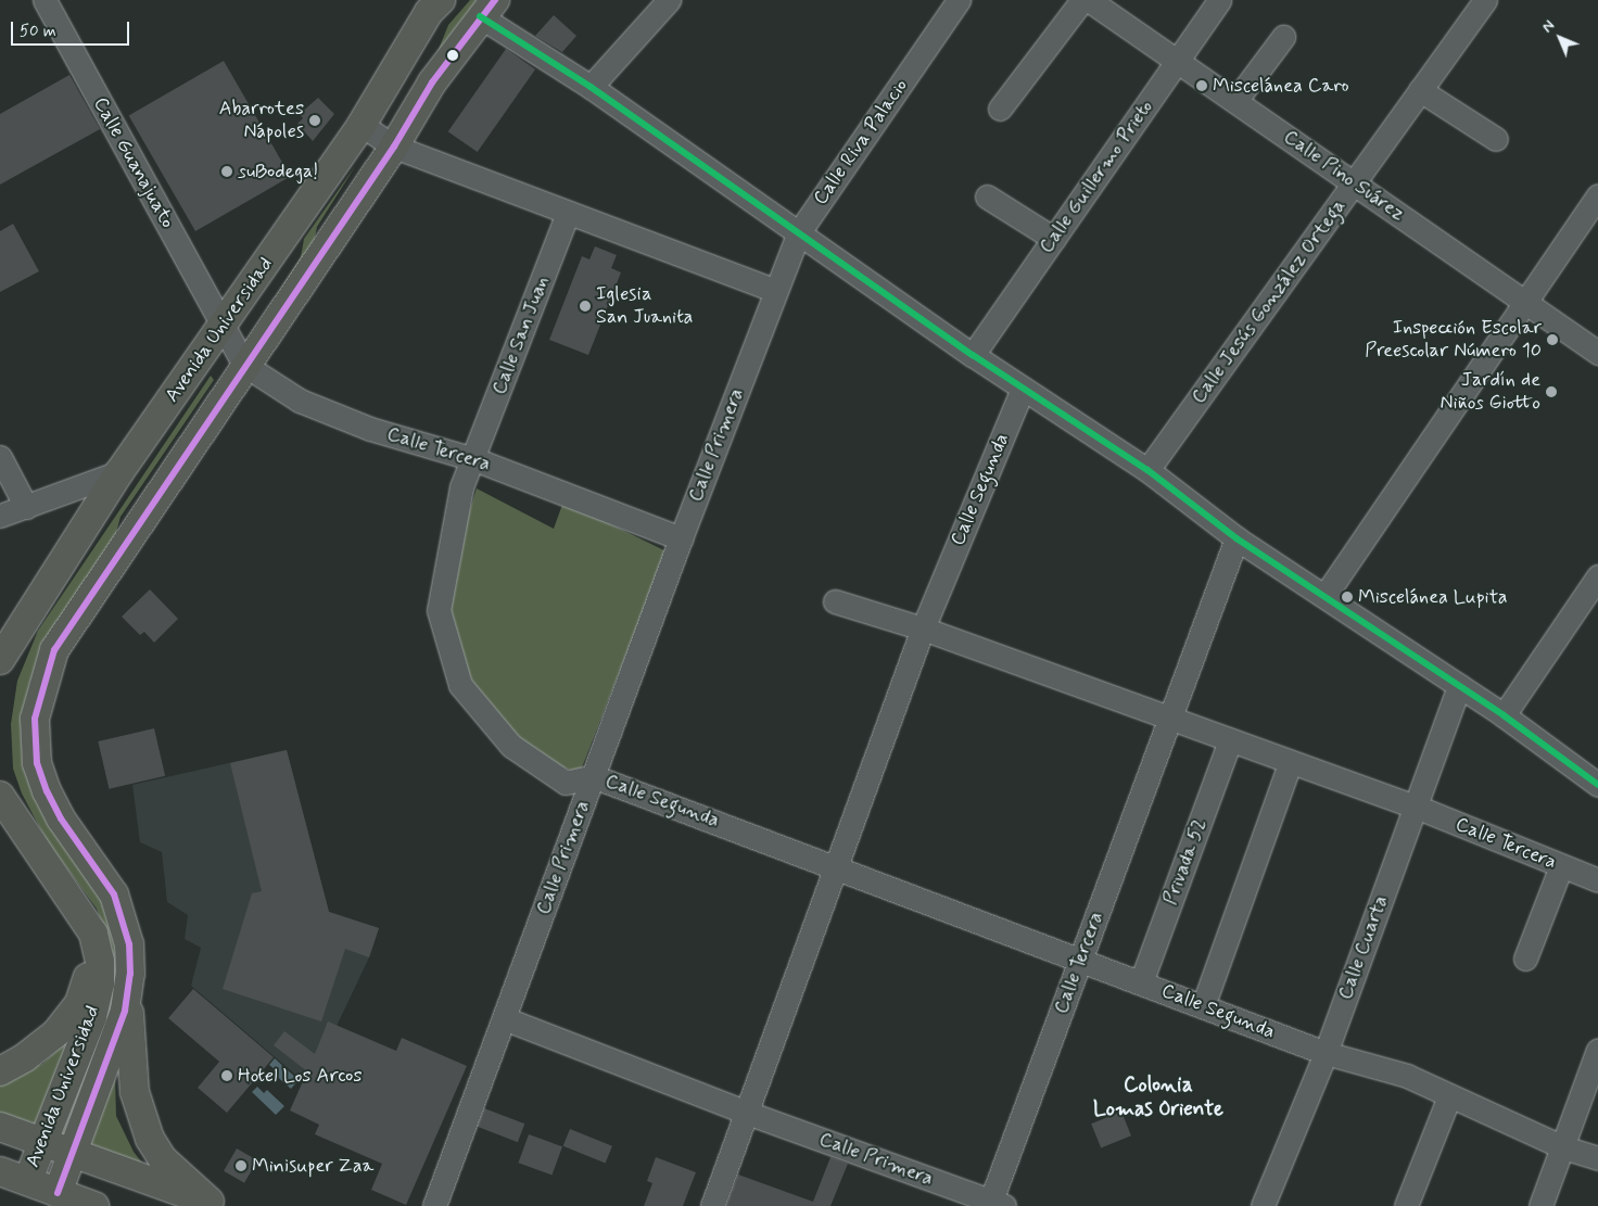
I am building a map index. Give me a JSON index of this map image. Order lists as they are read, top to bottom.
{
  "streets": {
    "main road": ["Avenida Universidad"],
    "street": [
      "Calle Riva Palacio",
      "Calle Guanajuato",
      "Calle Pino Suárez",
      "Calle Guillermo Prieto",
      "Calle Jesús González Ortega",
      "Calle San Juan",
      "Calle Primera",
      "Calle Tercera",
      "Calle Segunda",
      "Privada 52",
      "Calle Cuarta"
    ]
  },
  "crossings": [
    ["Calle Riva Palacio", "Calle Primera"],
    ["Calle Guanajuato", "Avenida Universidad"],
    ["Calle Guanajuato", "Calle Tercera"],
    ["Calle Pino Suárez", "Calle Guillermo Prieto"],
    ["Calle Pino Suárez", "Calle Jesús González Ortega"],
    ["Avenida Universidad", "Calle Tercera"],
    ["Calle San Juan", "Calle Tercera"],
    ["Calle San Juan", "Calle Segunda"],
    ["Calle Primera", "Calle Tercera"],
    ["Calle Primera", "Calle Segunda"],
    ["Calle Tercera", "Calle Segunda"],
    ["Calle Tercera", "Privada 52"],
    ["Calle Tercera", "Calle Cuarta"],
    ["Calle Segunda", "Privada 52"],
    ["Calle Segunda", "Calle Cuarta"]
  ],
  "districts": ["Colonia Lomas Oriente"],
  "places": [
    "Miscelánea Caro",
    "Abarrotes Nápoles",
    "suBodega!",
    "Iglesia San Juanita",
    "Inspección Escolar Preescolar Número 10",
    "Jardín de Niños Giotto",
    "Miscelánea Lupita",
    "Hotel Los Arcos",
    "Minisuper Zaa"
  ],
  "scale_bar": "50 m",
  "north": "top left"
}
